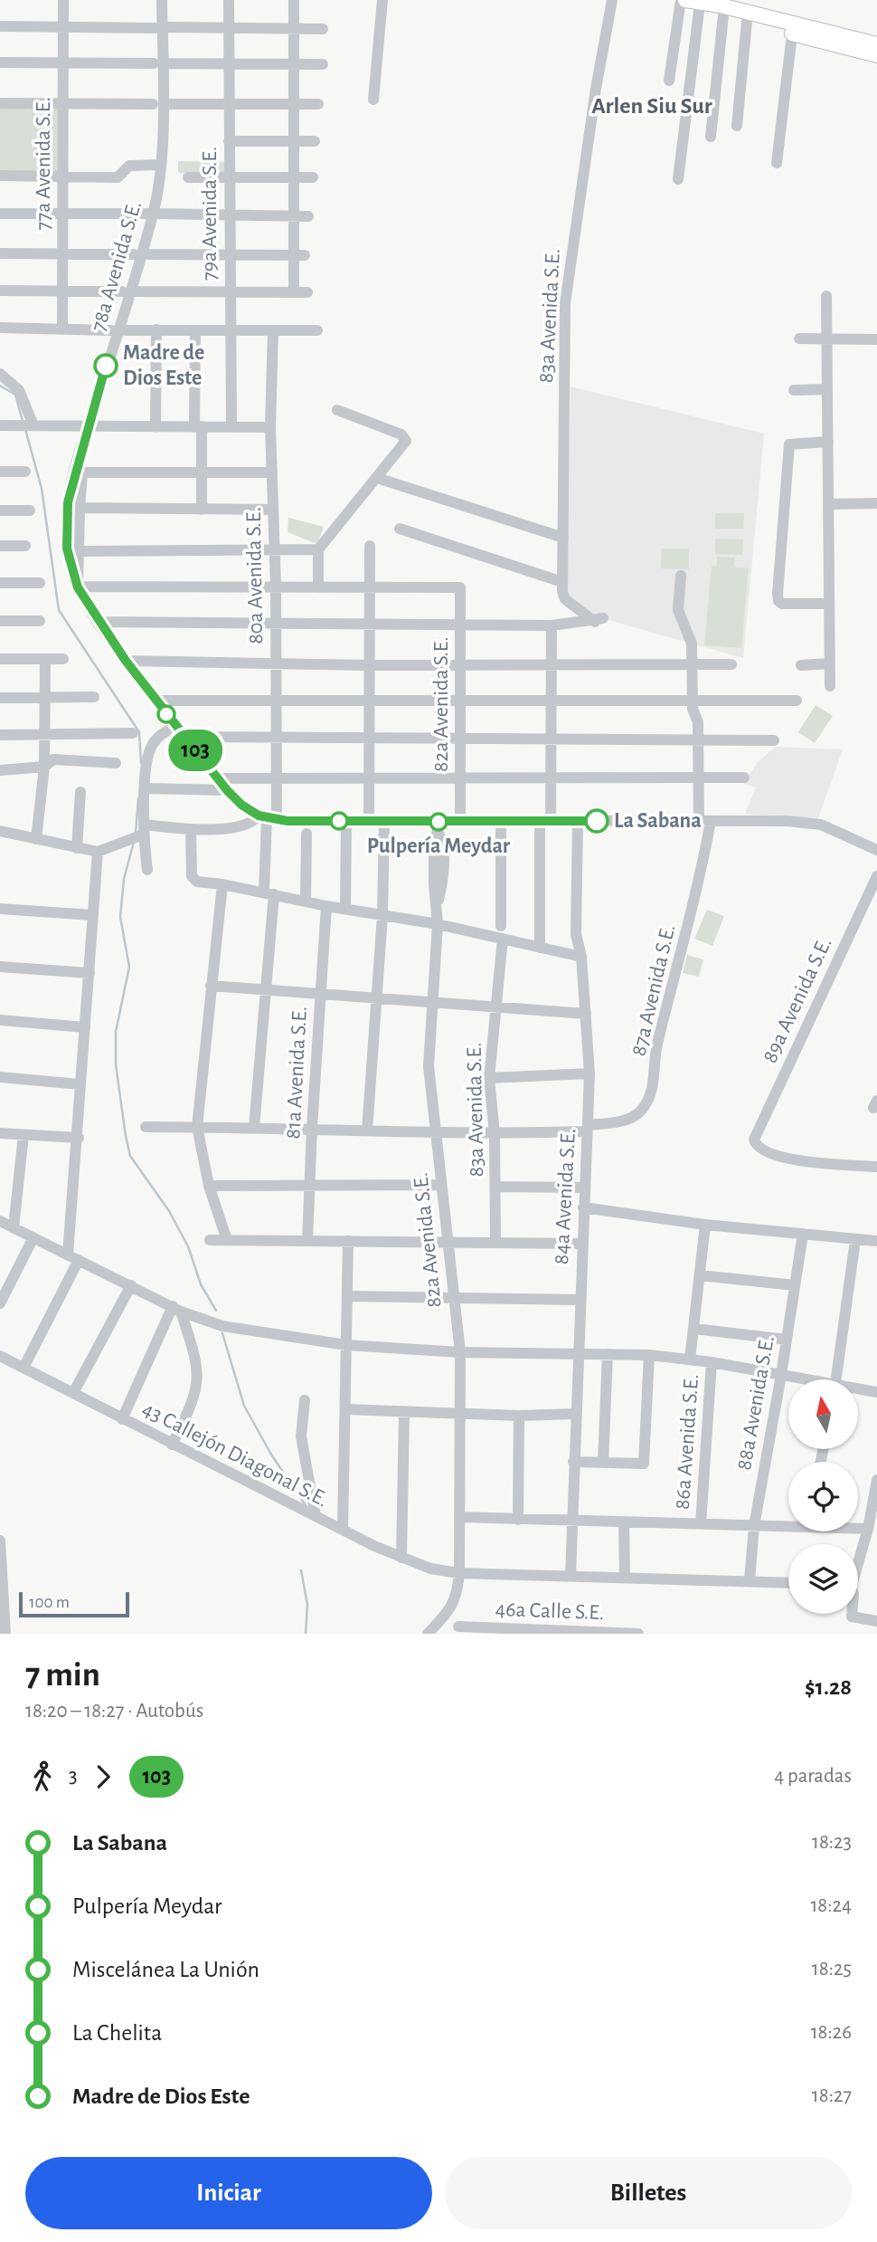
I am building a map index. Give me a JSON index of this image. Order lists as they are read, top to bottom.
{
  "streets": {
    "street": [
      "77a Avenida S.E.",
      "79a Avenida S.E.",
      "78a Avenida S.E.",
      "83a Avenida S.E.",
      "80a Avenida S.E.",
      "82a Avenida S.E.",
      "87a Avenida S.E.",
      "89a Avenida S.E.",
      "81a Avenida S.E.",
      "84a Avenida S.E.",
      "88a Avenida S.E.",
      "86a Avenida S.E.",
      "43 Callejón Diagonal S.E.",
      "46a Calle S.E."
    ]
  },
  "crossings": [
    ["78a Avenida S.E.", "80a Avenida S.E."],
    ["83a Avenida S.E.", "87a Avenida S.E."],
    ["82a Avenida S.E.", "87a Avenida S.E."],
    ["82a Avenida S.E.", "43 Callejón Diagonal S.E."],
    ["87a Avenida S.E.", "81a Avenida S.E."],
    ["87a Avenida S.E.", "84a Avenida S.E."],
    ["84a Avenida S.E.", "43 Callejón Diagonal S.E."],
    ["88a Avenida S.E.", "43 Callejón Diagonal S.E."]
  ],
  "districts": ["Arlen Siu Sur"],
  "places": ["Madre de Dios Este", "La Sabana", "Pulpería Meydar"],
  "lines": ["bus line 103"],
  "scale_bar": "100 m",
  "north": "top",
  "page": {
    "on_map": "103",
    "scale": "100 m",
    "heading": ["7 min", "18:20 – 18:27 · Autobús", "$1.28"],
    "legs": ["3", "103", "4 paradas"],
    "list": [
      {
        "name": "La Sabana",
        "value": "18:23"
      },
      {
        "name": "Pulpería Meydar",
        "value": "18:24"
      },
      {
        "name": "Miscelánea La Unión",
        "value": "18:25"
      },
      {
        "name": "La Chelita",
        "value": "18:26"
      },
      {
        "name": "Madre de Dios Este",
        "value": "18:27"
      }
    ],
    "buttons": ["Iniciar", "Billetes"]
  }
}
